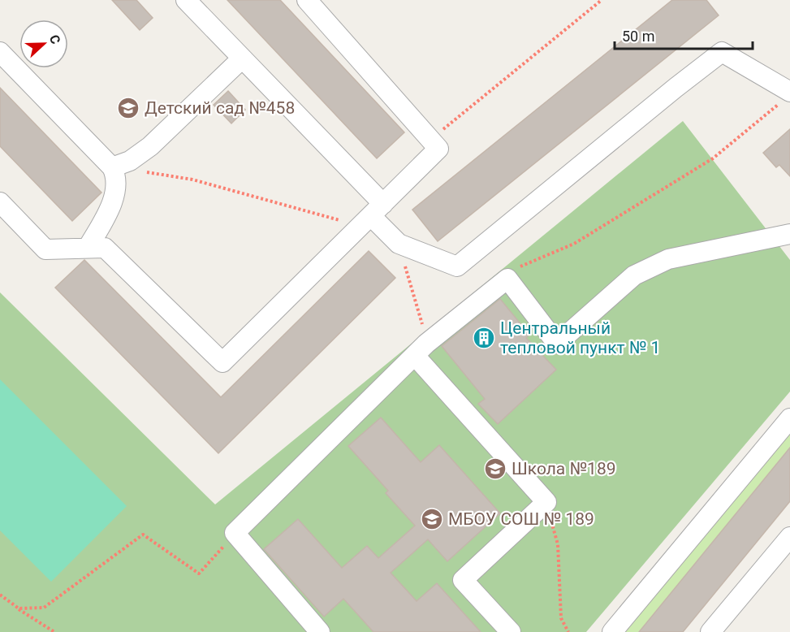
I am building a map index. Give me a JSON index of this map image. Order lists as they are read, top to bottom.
{
  "places": {
    "school or university": ["Детский сад №458", "Школа №189", "МБОУ СОШ № 189"],
    "building": ["Центральный тепловой пункт № 1"]
  },
  "scale_bar": "50 m",
  "north": "right"
}
